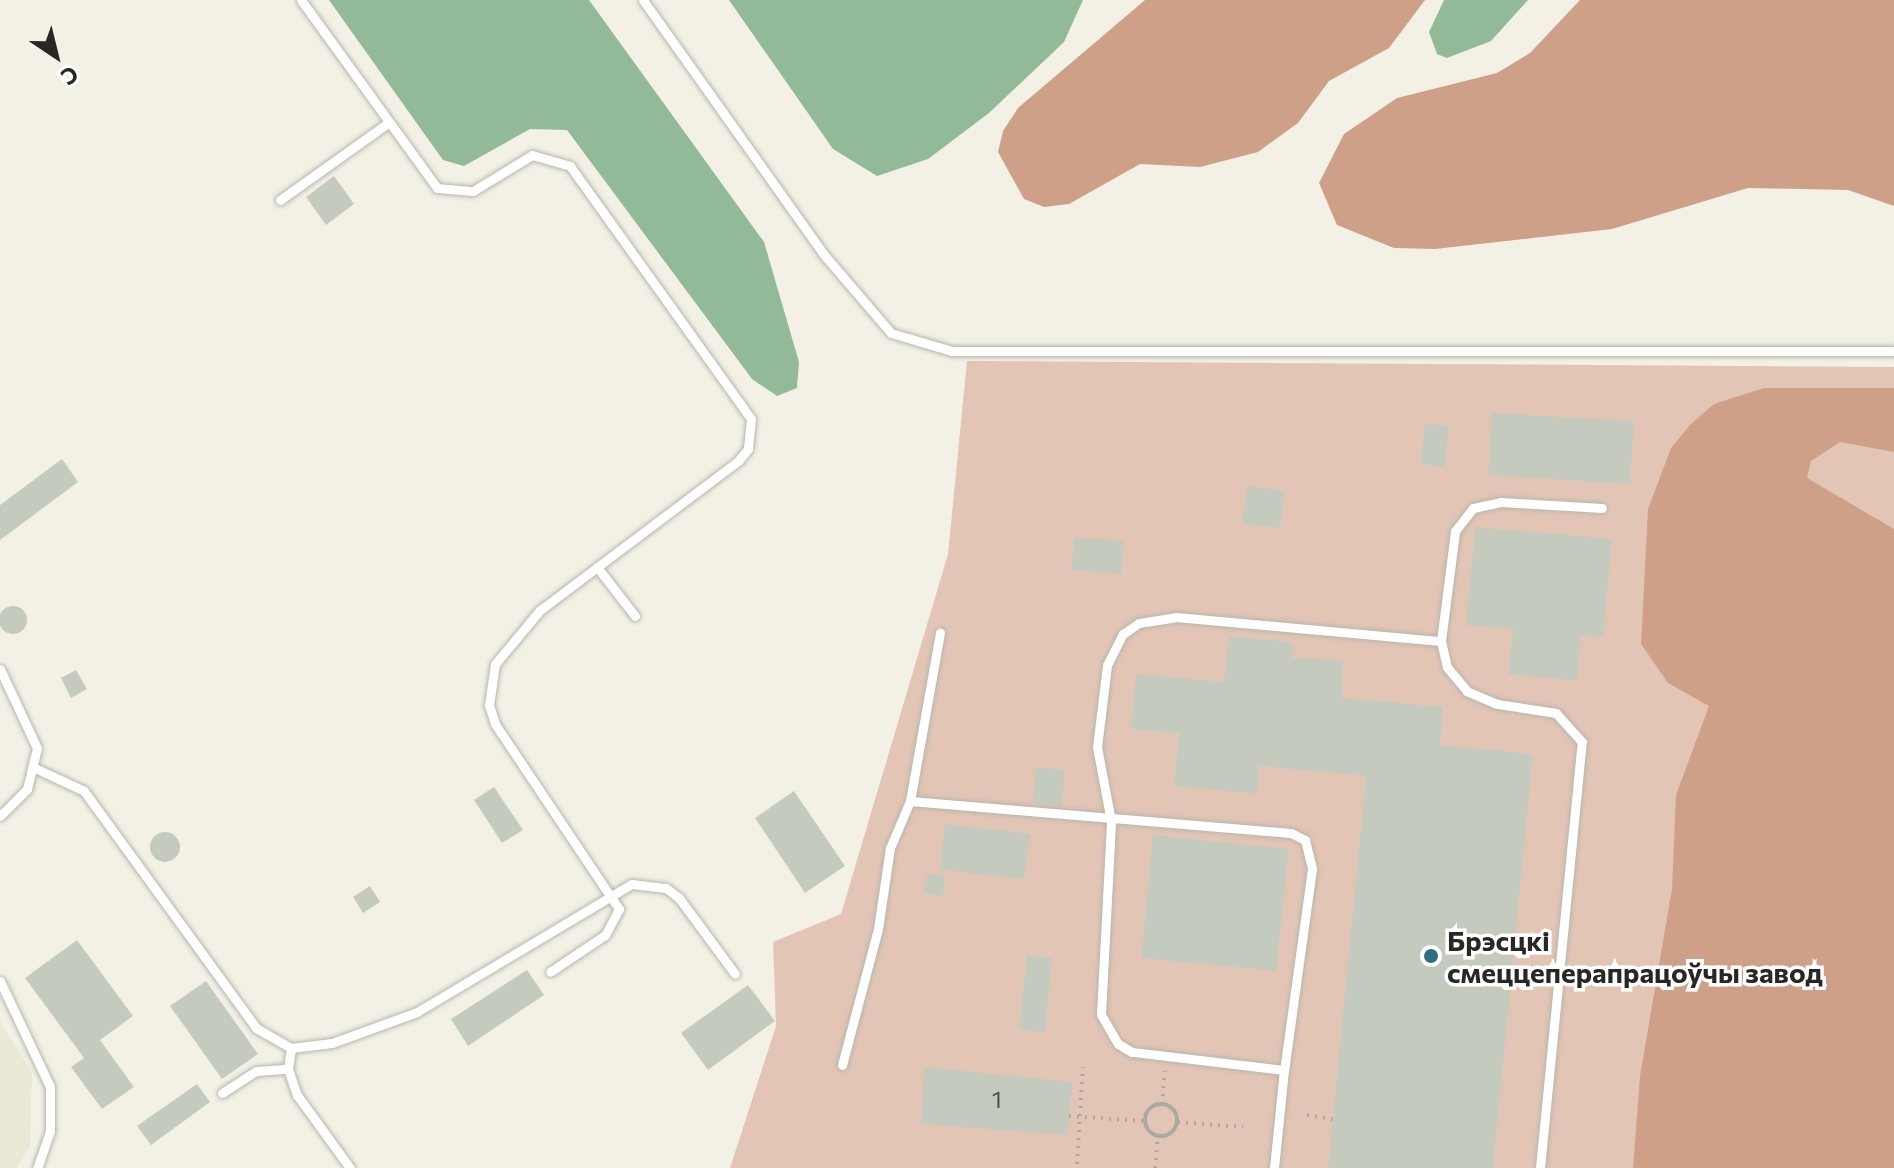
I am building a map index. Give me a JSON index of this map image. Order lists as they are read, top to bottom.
{
  "places": ["Брэсцкі смеццеперапрацоўчы завод"],
  "house_numbers": ["1"],
  "north": "bottom right"
}
